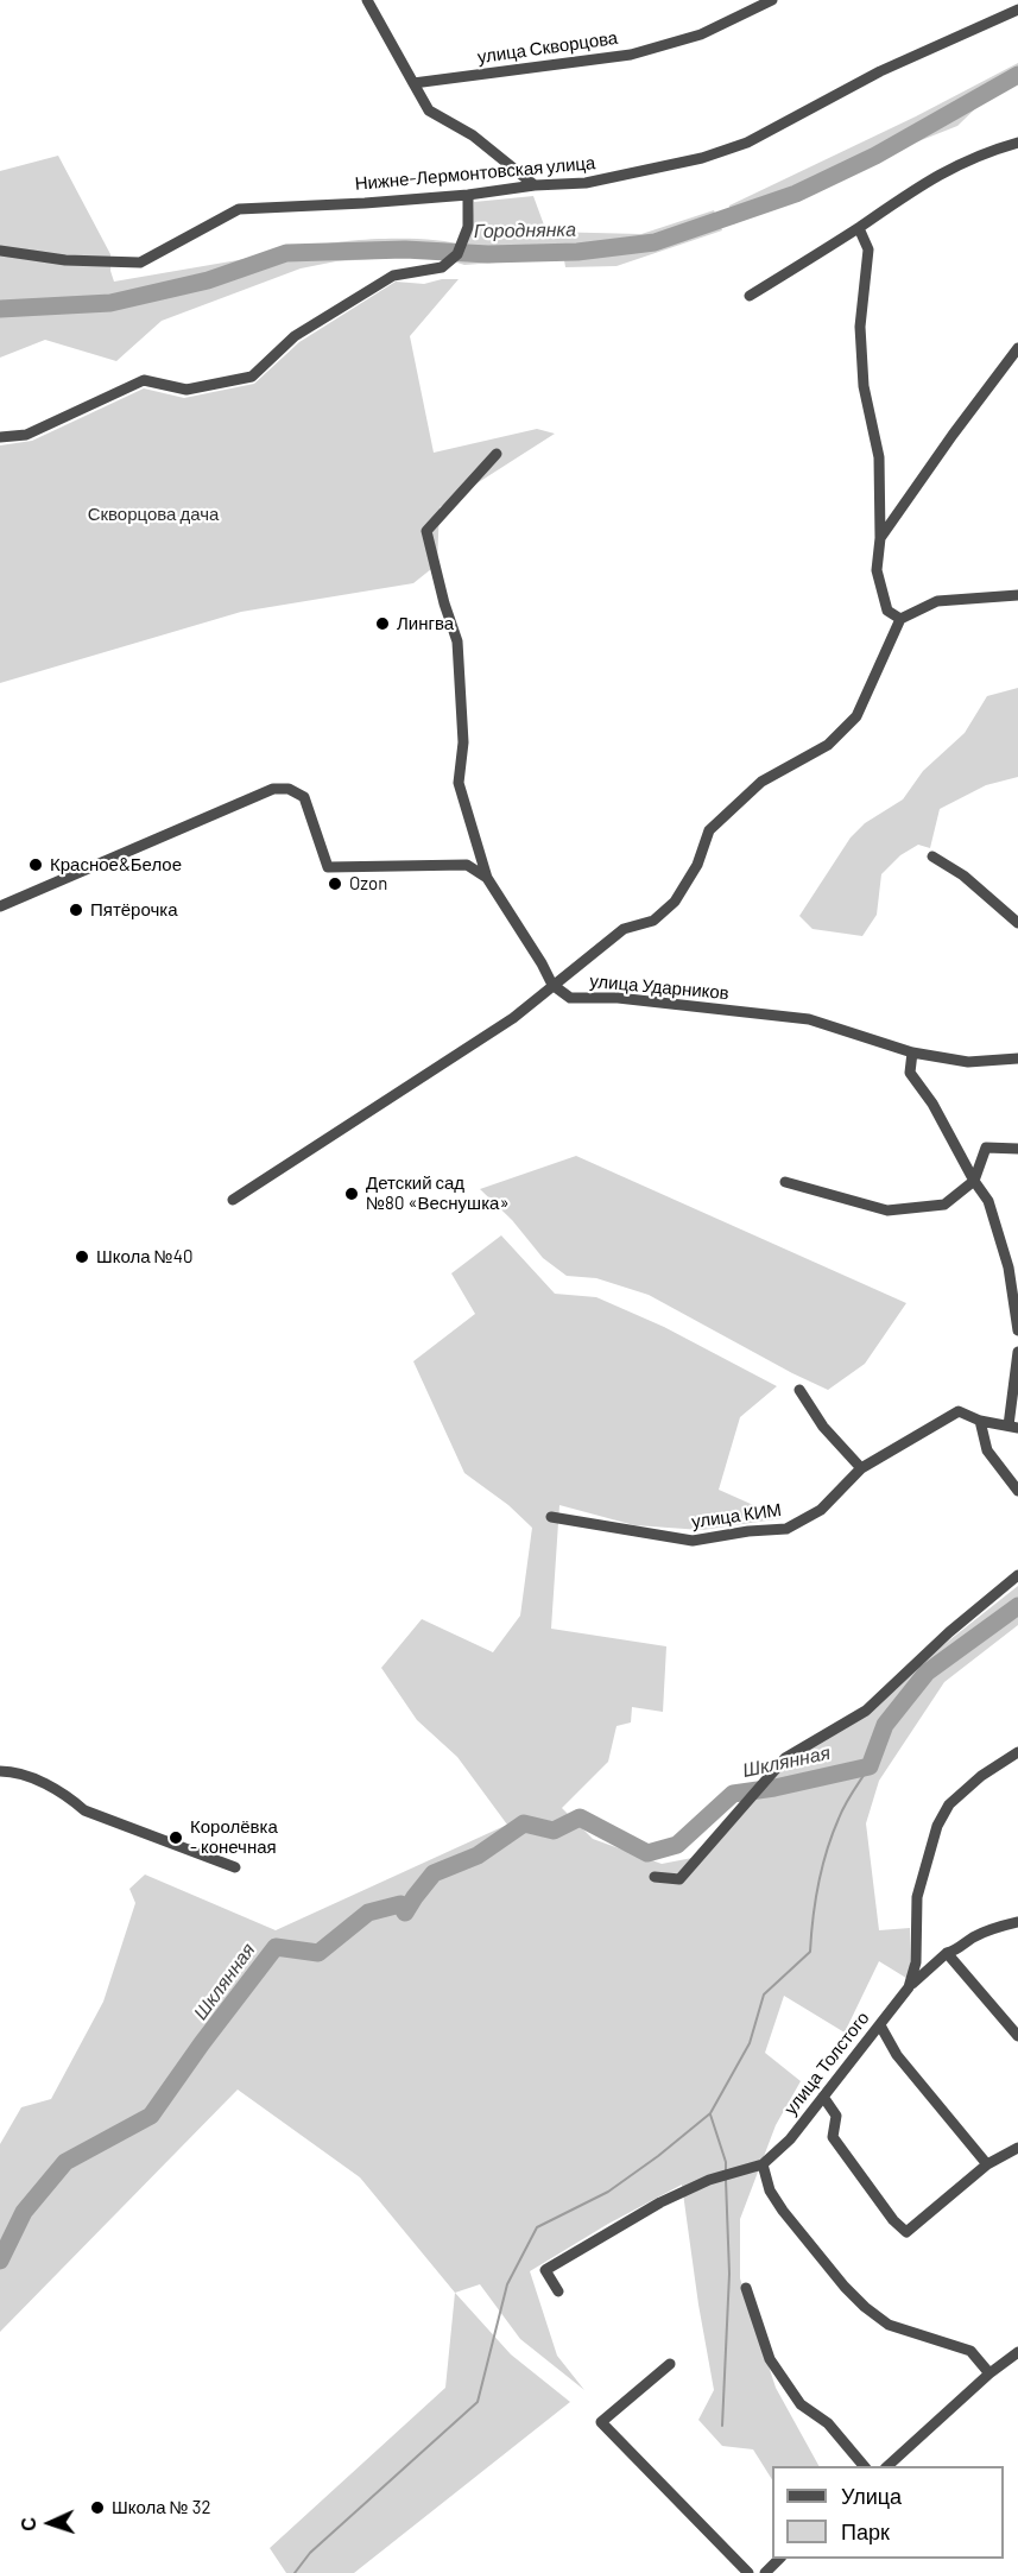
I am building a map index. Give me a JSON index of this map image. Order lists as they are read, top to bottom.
{
  "streets": {
    "street": [
      "улица Скворцова",
      "Нижне-Лермонтовская улица",
      "улица Ударников",
      "улица КИМ",
      "улица Толстого"
    ]
  },
  "water": ["Городнянка", "Шклянная"],
  "parks": ["Скворцова дача"],
  "places": [
    "Лингва",
    "Красное&Белое",
    "Ozon",
    "Пятёрочка",
    "Детский сад №80 «Веснушка»",
    "Школа №40",
    "Королёвка - конечная",
    "Школа № 32"
  ],
  "legend": ["Улица", "Парк"],
  "north": "left"
}
